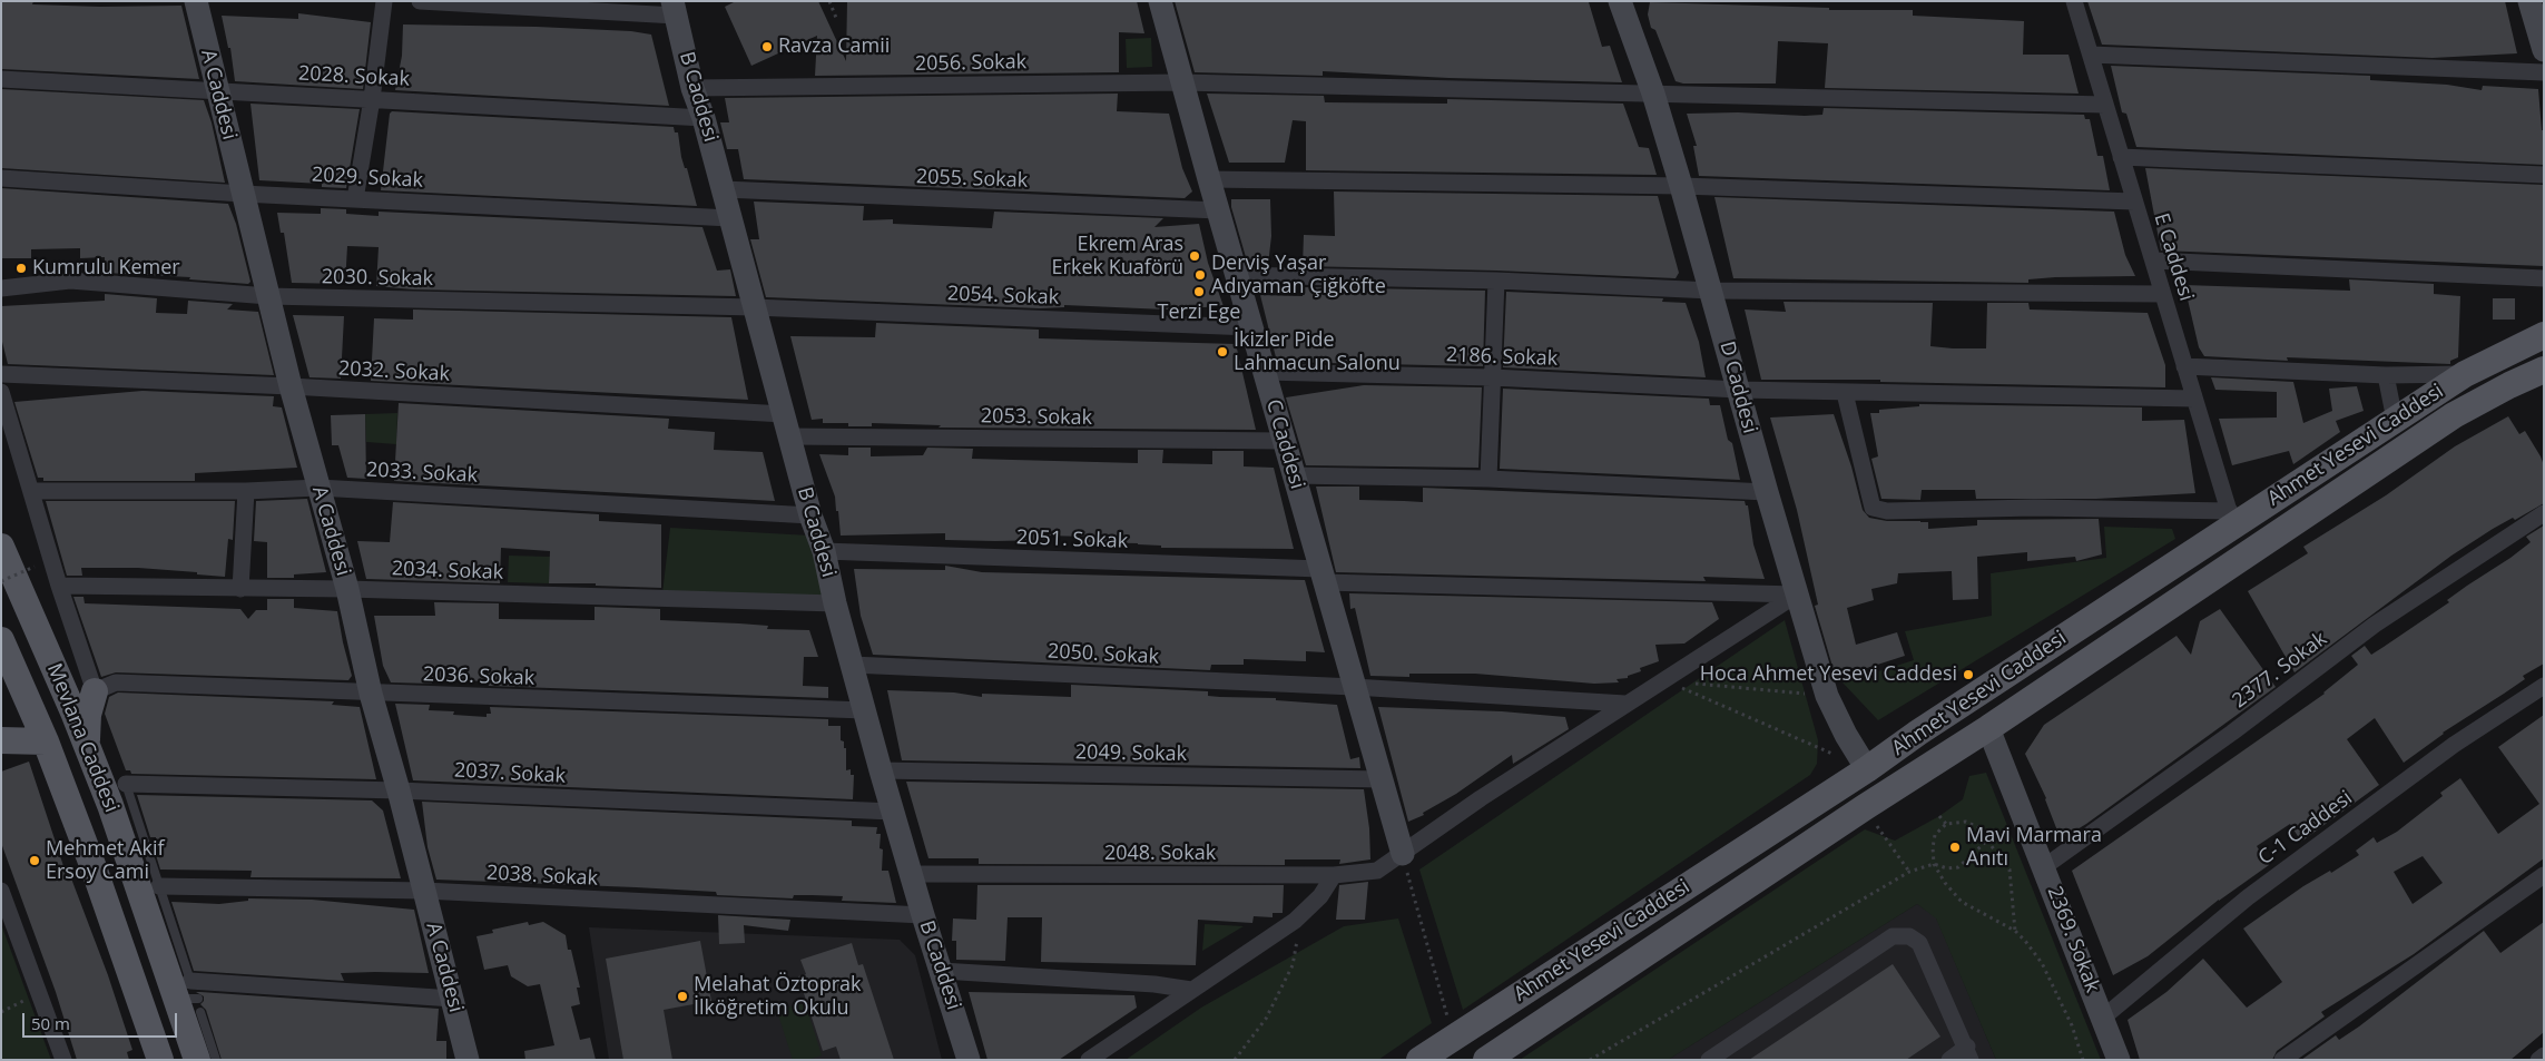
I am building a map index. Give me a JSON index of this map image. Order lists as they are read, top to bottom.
{
  "streets": {
    "main road": ["Ahmet Yesevi Caddesi", "Mevlana Caddesi"],
    "street": [
      "2056. Sokak",
      "2028. Sokak",
      "A Caddesi",
      "B Caddesi",
      "2029. Sokak",
      "2055. Sokak",
      "E Caddesi",
      "2030. Sokak",
      "2054. Sokak",
      "2186. Sokak",
      "2032. Sokak",
      "D Caddesi",
      "2053. Sokak",
      "C Caddesi",
      "2033. Sokak",
      "2051. Sokak",
      "2034. Sokak",
      "2050. Sokak",
      "2377. Sokak",
      "2036. Sokak",
      "2049. Sokak",
      "2037. Sokak",
      "C-1 Caddesi",
      "2048. Sokak",
      "2038. Sokak",
      "2369. Sokak"
    ]
  },
  "crossings": [
    ["2056. Sokak", "B Caddesi"],
    ["2056. Sokak", "E Caddesi"],
    ["2056. Sokak", "D Caddesi"],
    ["2056. Sokak", "C Caddesi"],
    ["2028. Sokak", "A Caddesi"],
    ["2028. Sokak", "B Caddesi"],
    ["A Caddesi", "2029. Sokak"],
    ["A Caddesi", "2030. Sokak"],
    ["A Caddesi", "2032. Sokak"],
    ["A Caddesi", "2033. Sokak"],
    ["A Caddesi", "2034. Sokak"],
    ["A Caddesi", "2036. Sokak"],
    ["A Caddesi", "2037. Sokak"],
    ["A Caddesi", "2038. Sokak"],
    ["B Caddesi", "2029. Sokak"],
    ["B Caddesi", "2055. Sokak"],
    ["B Caddesi", "2030. Sokak"],
    ["B Caddesi", "2054. Sokak"],
    ["B Caddesi", "2032. Sokak"],
    ["B Caddesi", "2053. Sokak"],
    ["B Caddesi", "2033. Sokak"],
    ["B Caddesi", "2051. Sokak"],
    ["B Caddesi", "2034. Sokak"],
    ["B Caddesi", "2050. Sokak"],
    ["B Caddesi", "2036. Sokak"],
    ["B Caddesi", "2049. Sokak"],
    ["B Caddesi", "2037. Sokak"],
    ["B Caddesi", "2048. Sokak"],
    ["B Caddesi", "2038. Sokak"],
    ["2055. Sokak", "C Caddesi"],
    ["E Caddesi", "2186. Sokak"],
    ["E Caddesi", "Ahmet Yesevi Caddesi"],
    ["2030. Sokak", "2054. Sokak"],
    ["2054. Sokak", "C Caddesi"],
    ["2186. Sokak", "D Caddesi"],
    ["2186. Sokak", "C Caddesi"],
    ["2032. Sokak", "2053. Sokak"],
    ["D Caddesi", "Ahmet Yesevi Caddesi"],
    ["D Caddesi", "2051. Sokak"],
    ["D Caddesi", "2048. Sokak"],
    ["2053. Sokak", "C Caddesi"],
    ["C Caddesi", "2051. Sokak"],
    ["C Caddesi", "2050. Sokak"],
    ["C Caddesi", "2049. Sokak"],
    ["C Caddesi", "2048. Sokak"],
    ["Ahmet Yesevi Caddesi", "2369. Sokak"],
    ["2051. Sokak", "2048. Sokak"],
    ["2050. Sokak", "2048. Sokak"],
    ["2377. Sokak", "2369. Sokak"],
    ["C-1 Caddesi", "2369. Sokak"]
  ],
  "places": [
    "Ravza Camii",
    "Ekrem Aras Erkek Kuaförü",
    "Kumrulu Kemer",
    "Derviş Yaşar Adıyaman Çiğköfte",
    "Terzi Ege",
    "İkizler Pide Lahmacun Salonu",
    "Hoca Ahmet Yesevi Caddesi",
    "Mavi Marmara Anıtı",
    "Mehmet Akif Ersoy Cami",
    "Melahat Öztoprak İlköğretim Okulu"
  ],
  "scale_bar": "50 m"
}
